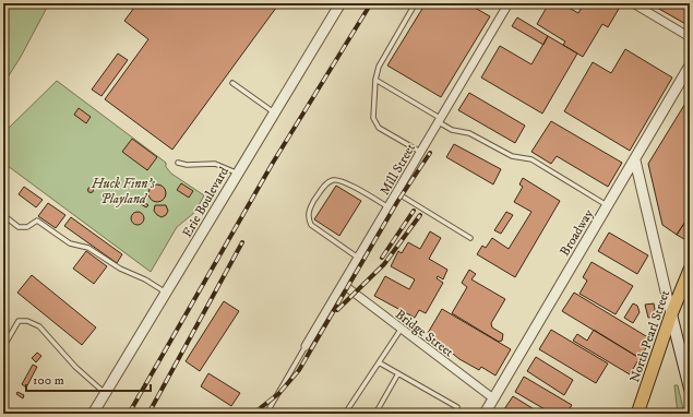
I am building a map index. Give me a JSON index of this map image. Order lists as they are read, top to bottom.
{
  "streets": {
    "main road": ["North Pearl Street"],
    "street": [
      "Mill Street",
      "Erie Boulevard",
      "Broadway",
      "Bridge Street"
    ]
  },
  "crossings": [
    ["Mill Street", "Bridge Street"],
    ["Broadway", "Bridge Street"]
  ],
  "parks": ["Huck Finn's Playland"],
  "scale_bar": "100 m"
}
